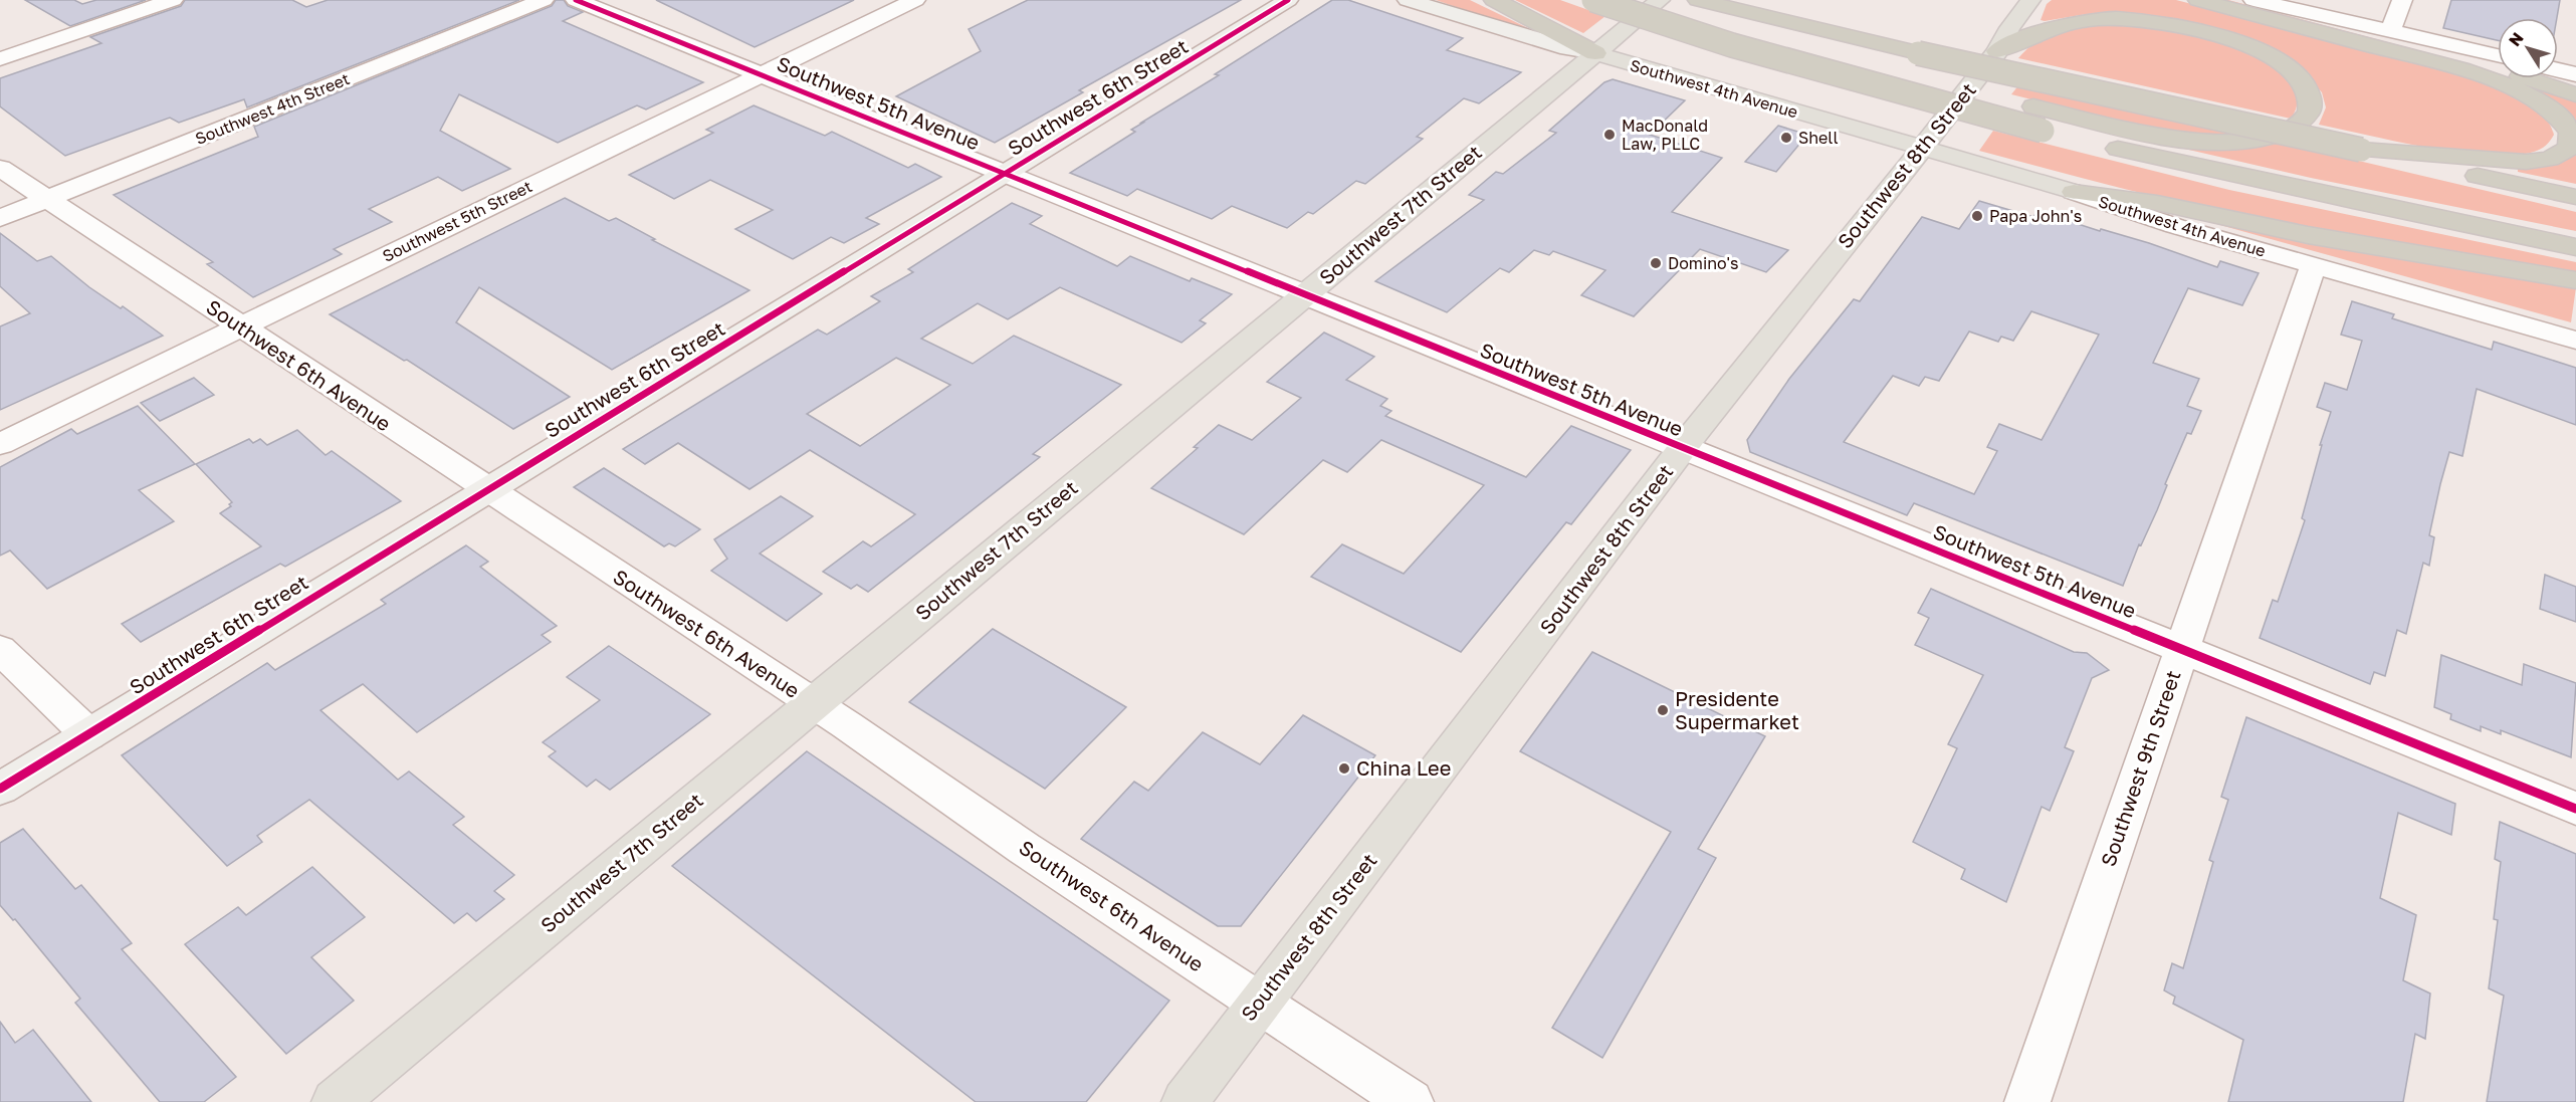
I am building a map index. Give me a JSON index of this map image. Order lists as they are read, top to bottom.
{
  "streets": {
    "main road": ["Southwest 4th Avenue", "Southwest 8th Street", "Southwest 7th Street"],
    "street": [
      "Southwest 6th Street",
      "Southwest 5th Avenue",
      "Southwest 4th Street",
      "Southwest 5th Street",
      "Southwest 6th Avenue",
      "Southwest 9th Street"
    ]
  },
  "crossings": [
    ["Southwest 4th Avenue", "Southwest 8th Street"],
    ["Southwest 4th Avenue", "Southwest 7th Street"],
    ["Southwest 4th Avenue", "Southwest 9th Street"],
    ["Southwest 6th Street", "Southwest 5th Avenue"],
    ["Southwest 6th Street", "Southwest 6th Avenue"],
    ["Southwest 5th Avenue", "Southwest 8th Street"],
    ["Southwest 5th Avenue", "Southwest 7th Street"],
    ["Southwest 5th Avenue", "Southwest 5th Street"],
    ["Southwest 5th Avenue", "Southwest 9th Street"],
    ["Southwest 4th Street", "Southwest 6th Avenue"],
    ["Southwest 8th Street", "Southwest 6th Avenue"],
    ["Southwest 7th Street", "Southwest 6th Avenue"],
    ["Southwest 5th Street", "Southwest 6th Avenue"]
  ],
  "places": [
    "MacDonald Law, PLLC",
    "Shell",
    "Papa John's",
    "Domino's",
    "Presidente Supermarket",
    "China Lee"
  ],
  "north": "top left"
}
